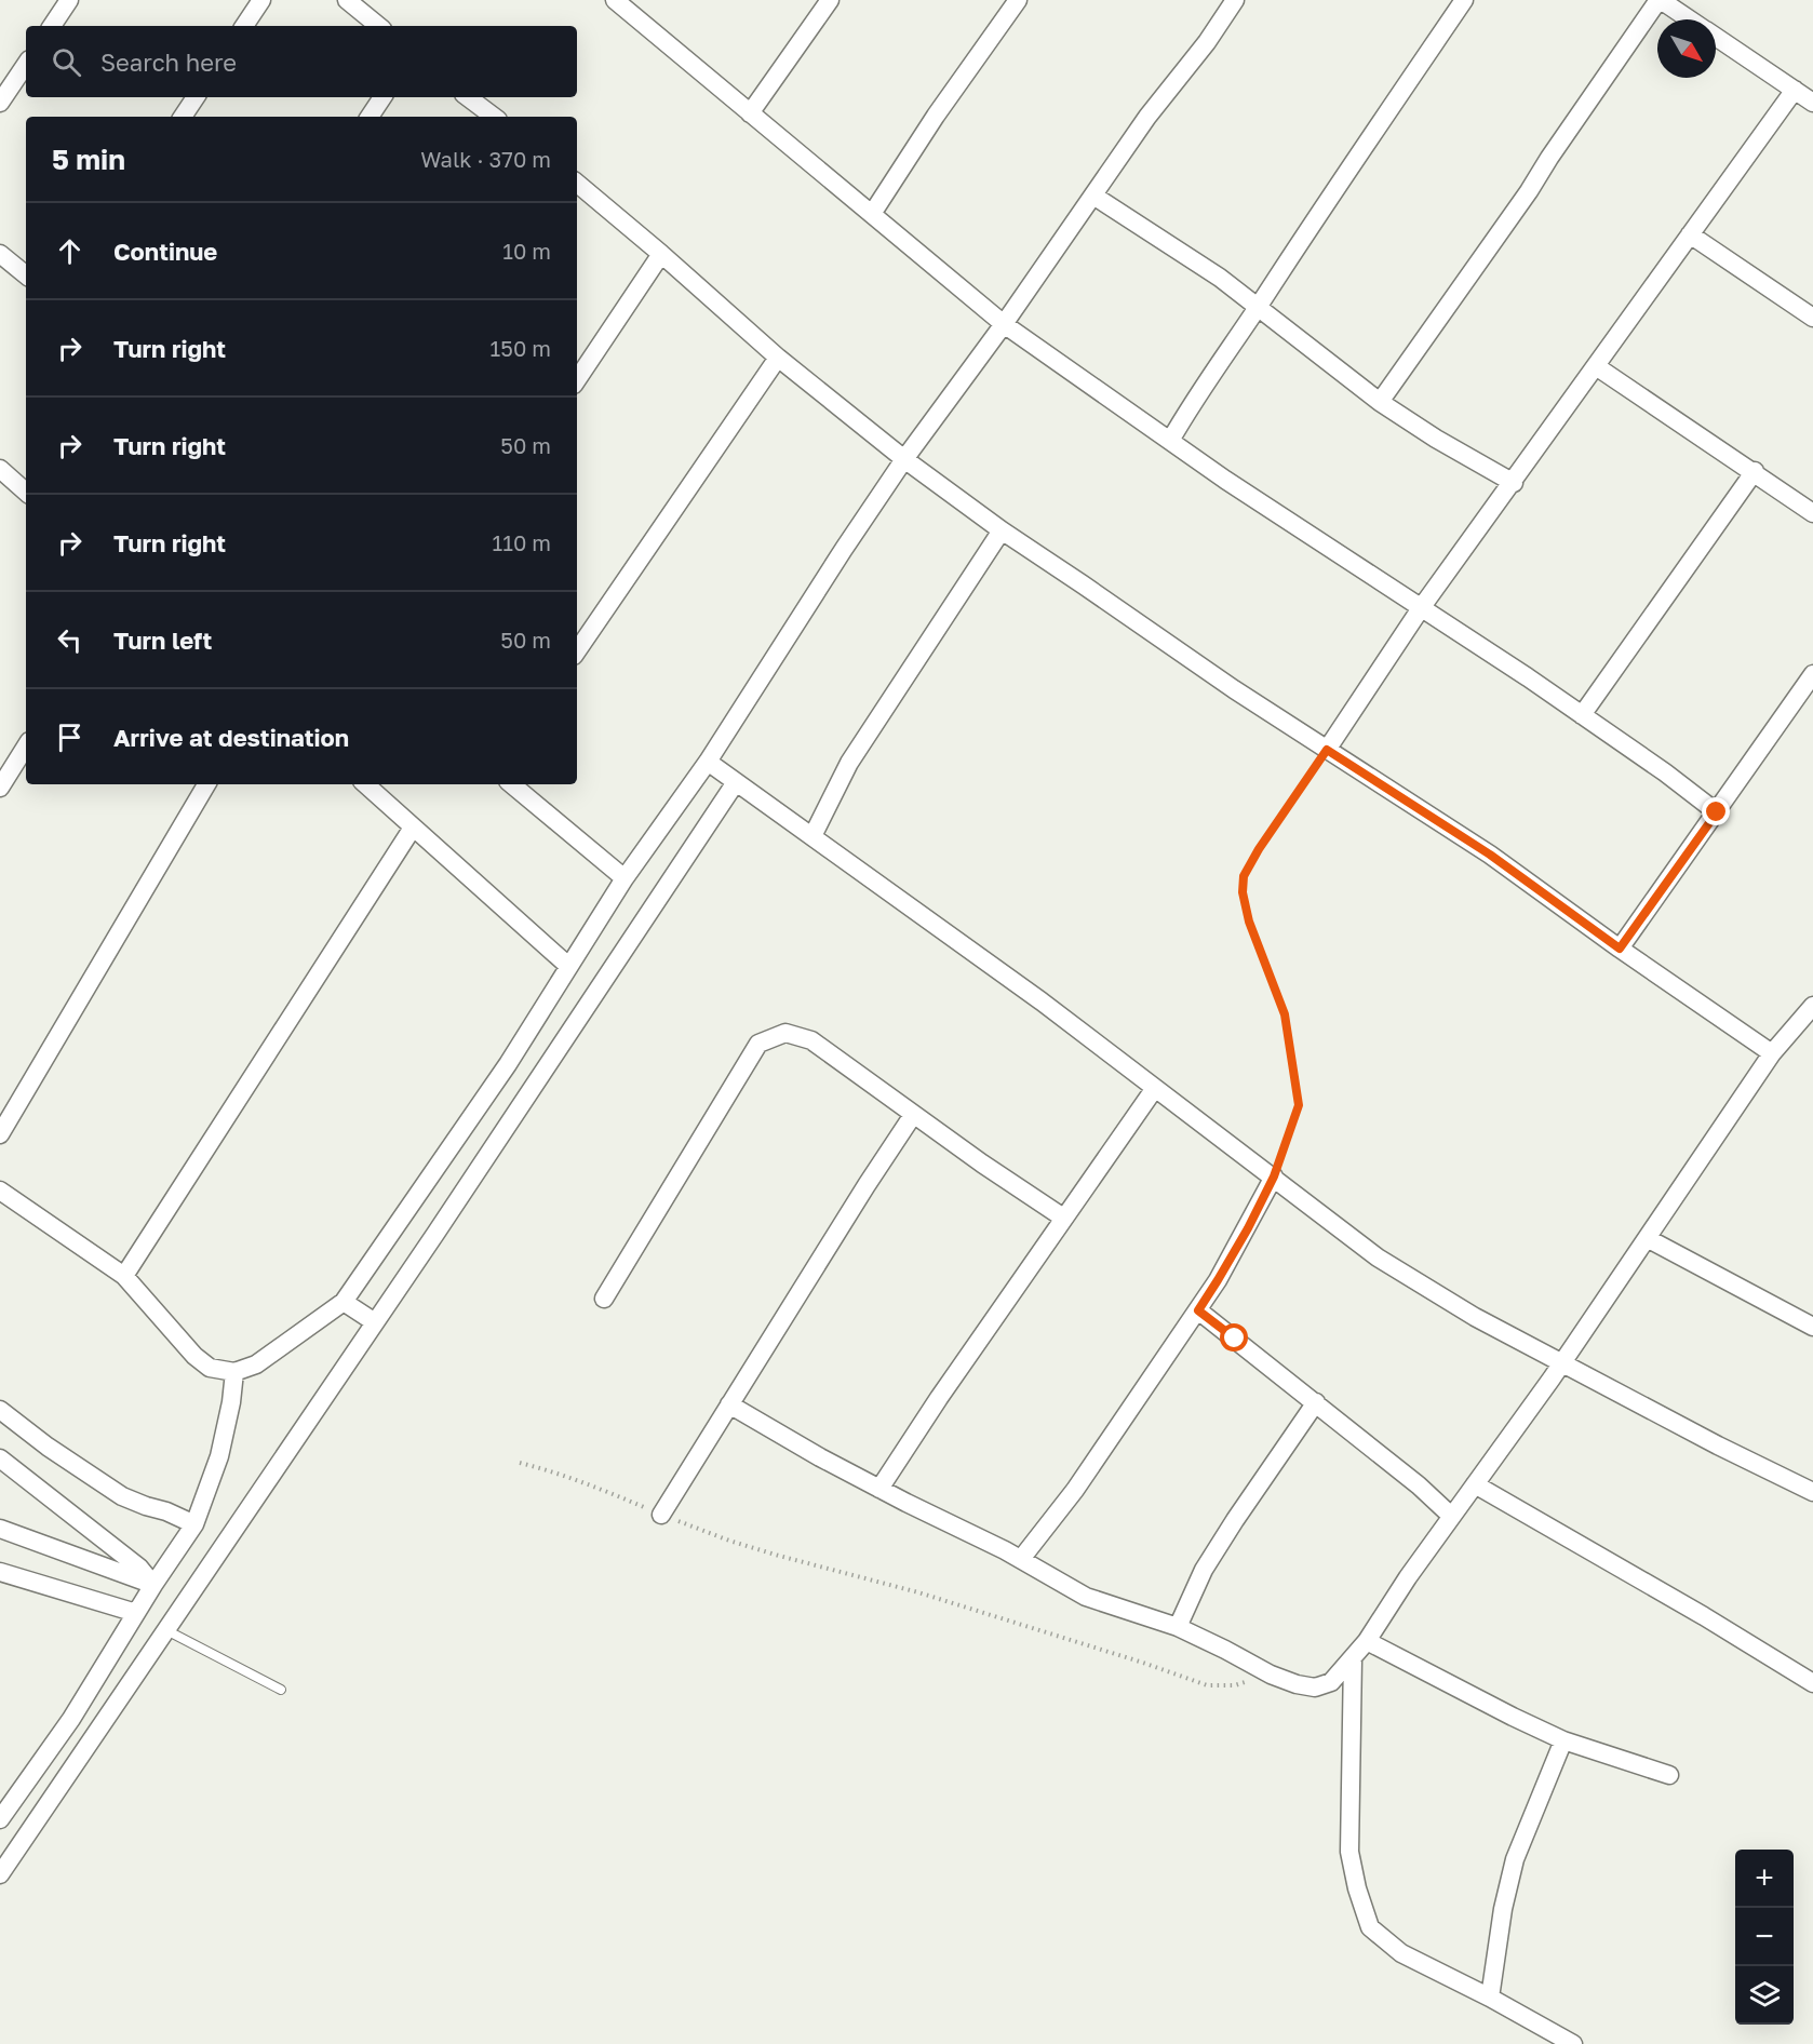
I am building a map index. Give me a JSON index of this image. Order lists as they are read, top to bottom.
{
  "north": "bottom right",
  "page": {
    "search": "Search here",
    "heading": ["5 min", "Walk · 370 m"],
    "list": [
      ["Continue", "10 m"],
      ["Turn right", "150 m"],
      ["Turn right", "50 m"],
      ["Turn right", "110 m"],
      ["Turn left", "50 m"],
      "Arrive at destination"
    ],
    "map_buttons": ["+", "−"]
  }
}
